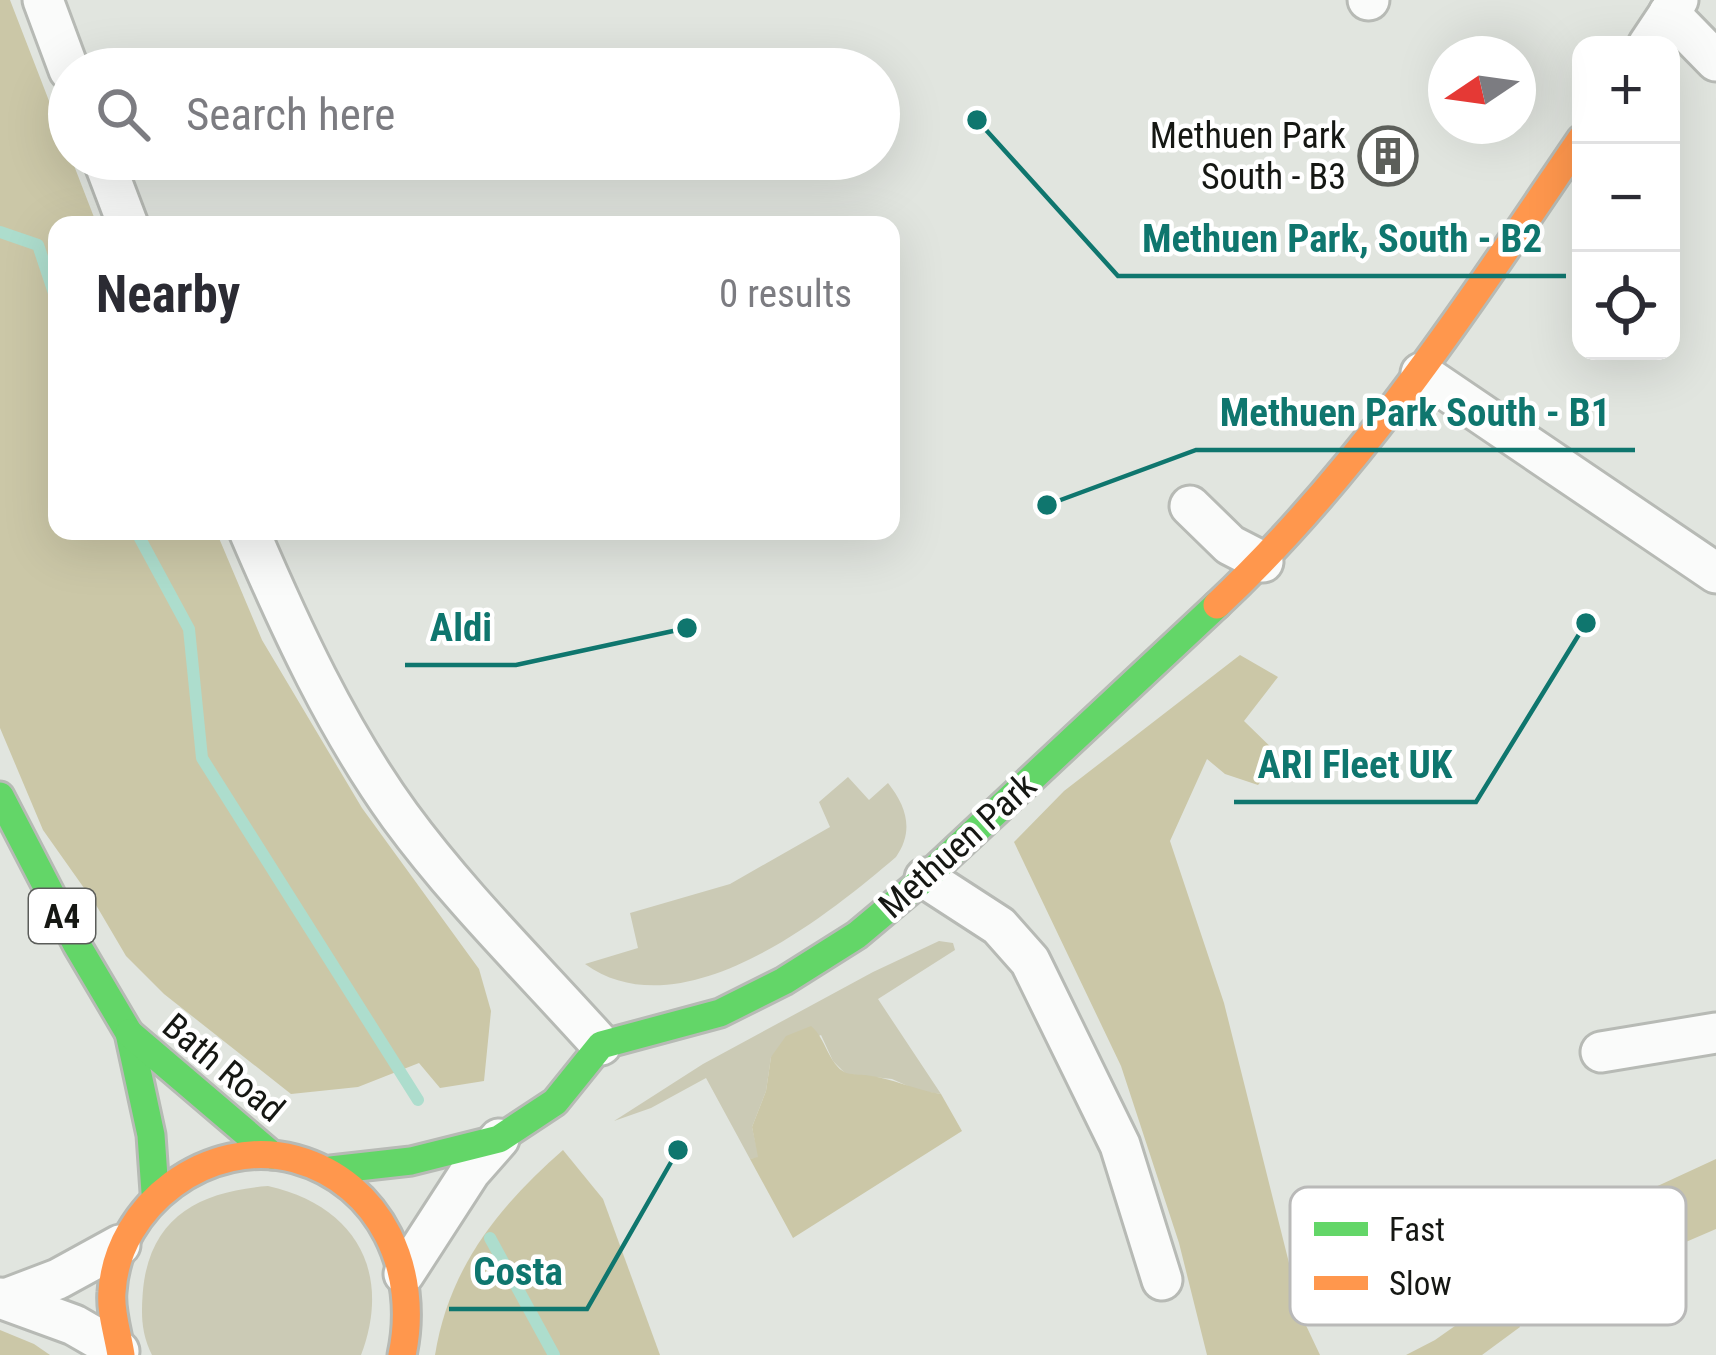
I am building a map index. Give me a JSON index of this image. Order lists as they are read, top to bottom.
{
  "streets": {
    "street": ["Methuen Park", "A4", "Bath Road"]
  },
  "crossings": [
    ["A4", "Bath Road"]
  ],
  "places": {
    "other": [
      "Methuen Park, South - B2",
      "Methuen Park South - B1",
      "ARI Fleet UK",
      "Aldi",
      "Costa"
    ],
    "building": ["Methuen Park South - B3"]
  },
  "legend": ["Fast", "Slow"],
  "north": "left",
  "page": {
    "map_buttons": ["+", "−"],
    "search": "Search here",
    "heading": ["Nearby", "0 results"]
  }
}
